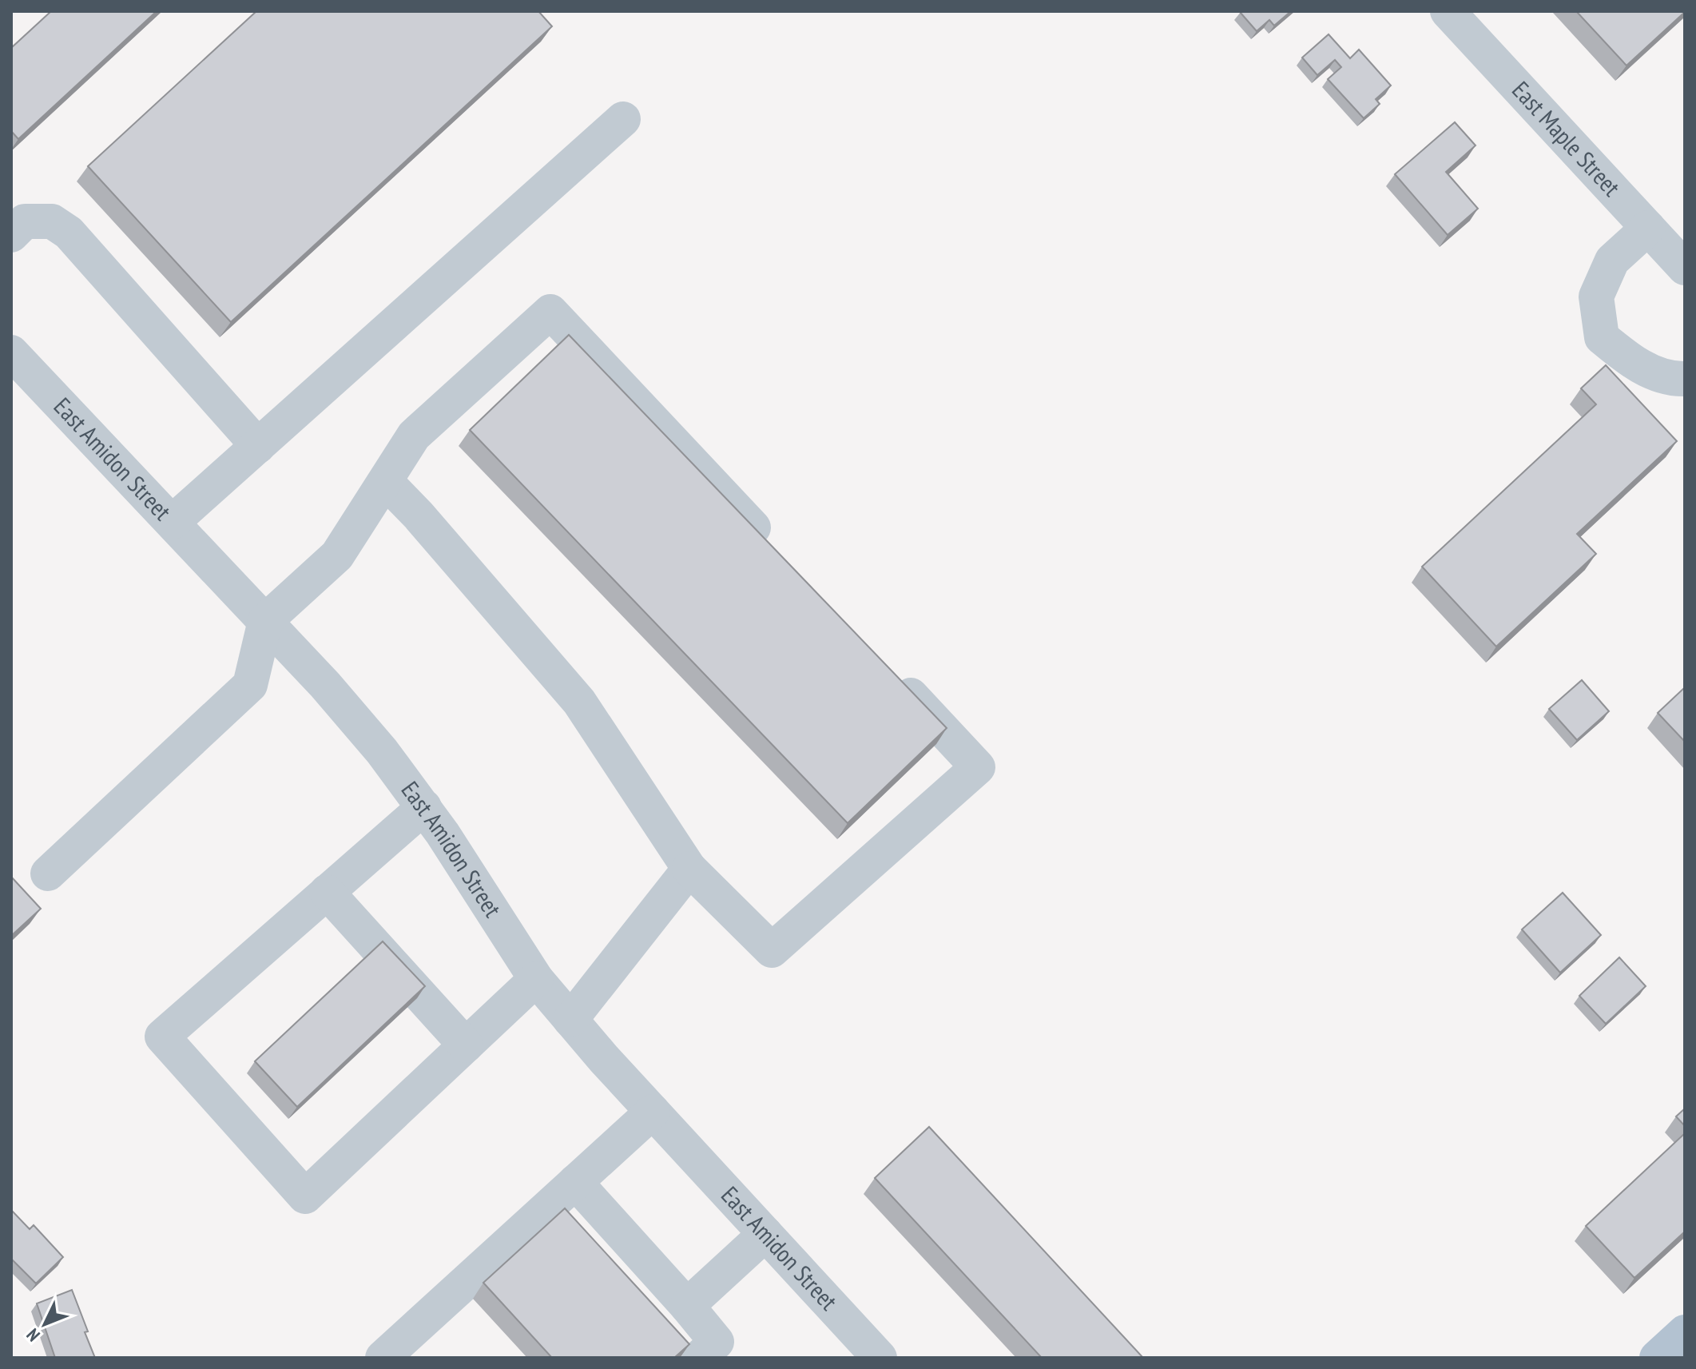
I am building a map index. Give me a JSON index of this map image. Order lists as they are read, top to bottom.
{
  "streets": {
    "street": ["East Maple Street", "East Amidon Street"]
  },
  "north": "bottom left"
}
